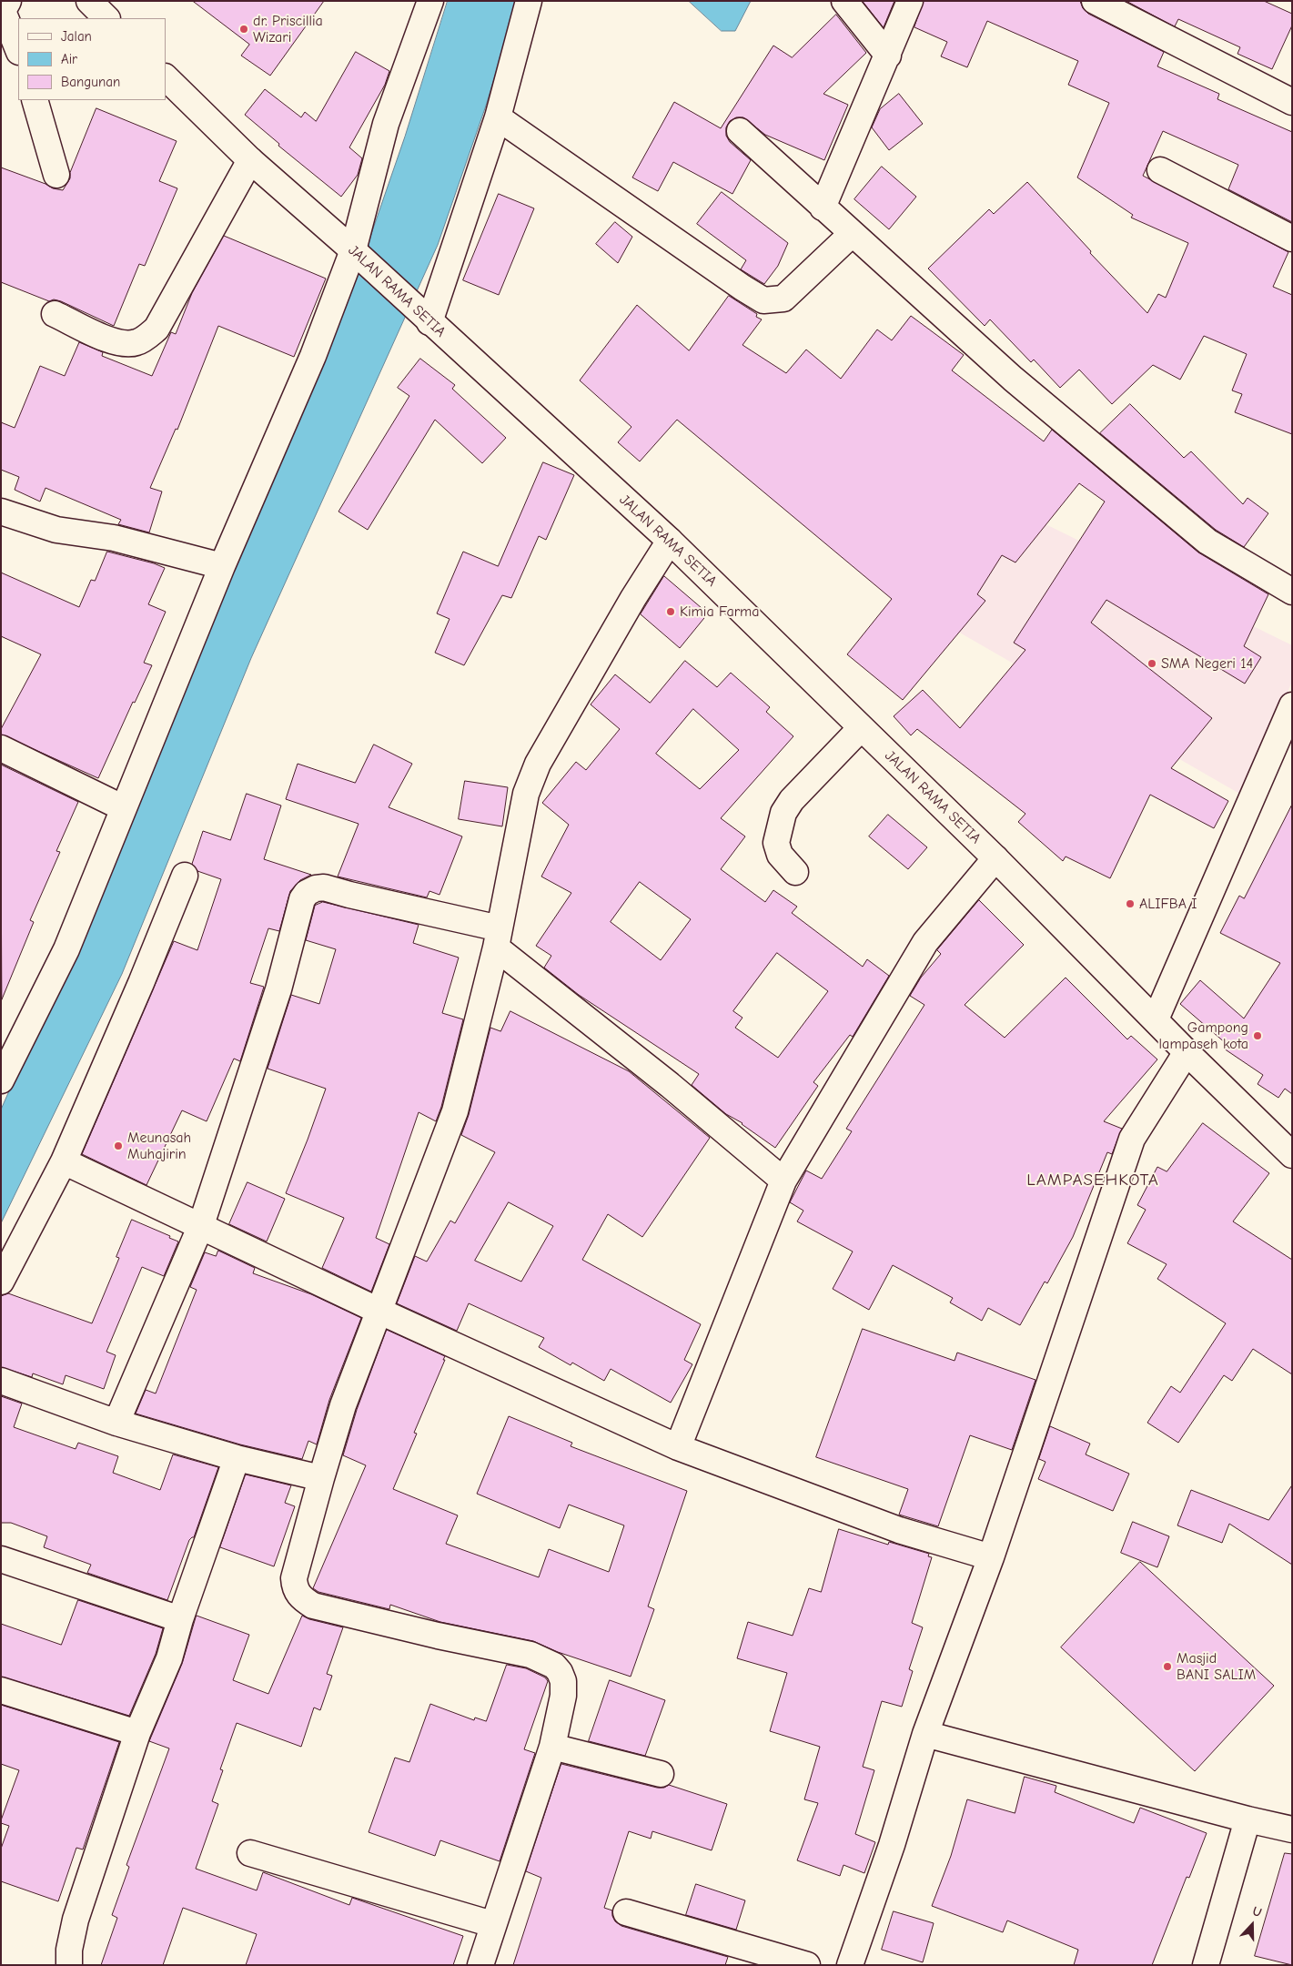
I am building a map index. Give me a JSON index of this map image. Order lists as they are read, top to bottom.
{
  "streets": {
    "street": ["JALAN RAMA SETIA"]
  },
  "districts": ["LAMPASEHKOTA"],
  "places": [
    "dr. Priscillia Wizari",
    "Kimia Farma",
    "SMA Negeri 14",
    "ALIFBA I",
    "Gampong lampaseh kota",
    "Meunasah Muhajirin",
    "Masjid BANI SALIM"
  ],
  "legend": ["Jalan", "Air", "Bangunan"],
  "north": "top"
}
